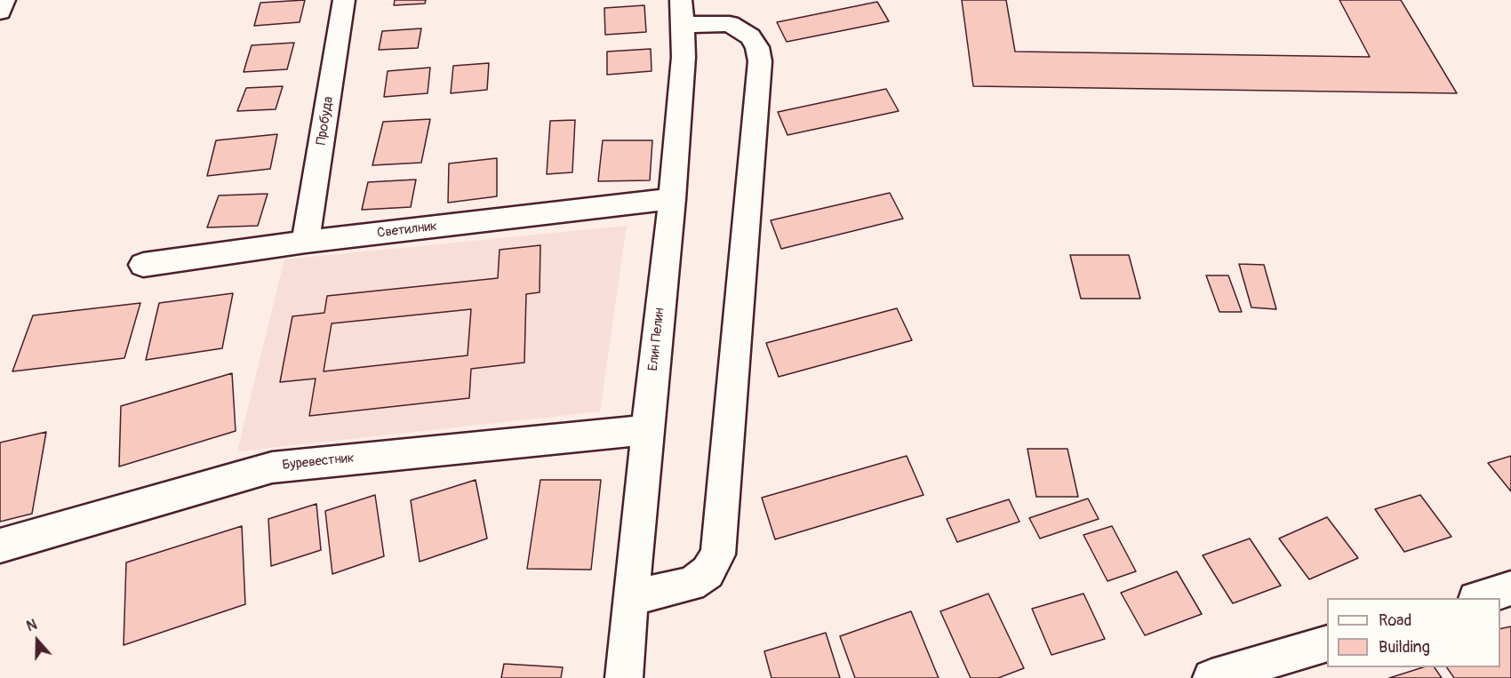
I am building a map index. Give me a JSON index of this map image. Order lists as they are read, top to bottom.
{
  "streets": {
    "street": [
      "Пробуда",
      "Светилник",
      "Елин Пелин",
      "Буревестник"
    ]
  },
  "crossings": [
    ["Пробуда", "Светилник"],
    ["Светилник", "Елин Пелин"],
    ["Елин Пелин", "Буревестник"]
  ],
  "legend": ["Road", "Building"],
  "north": "top"
}
